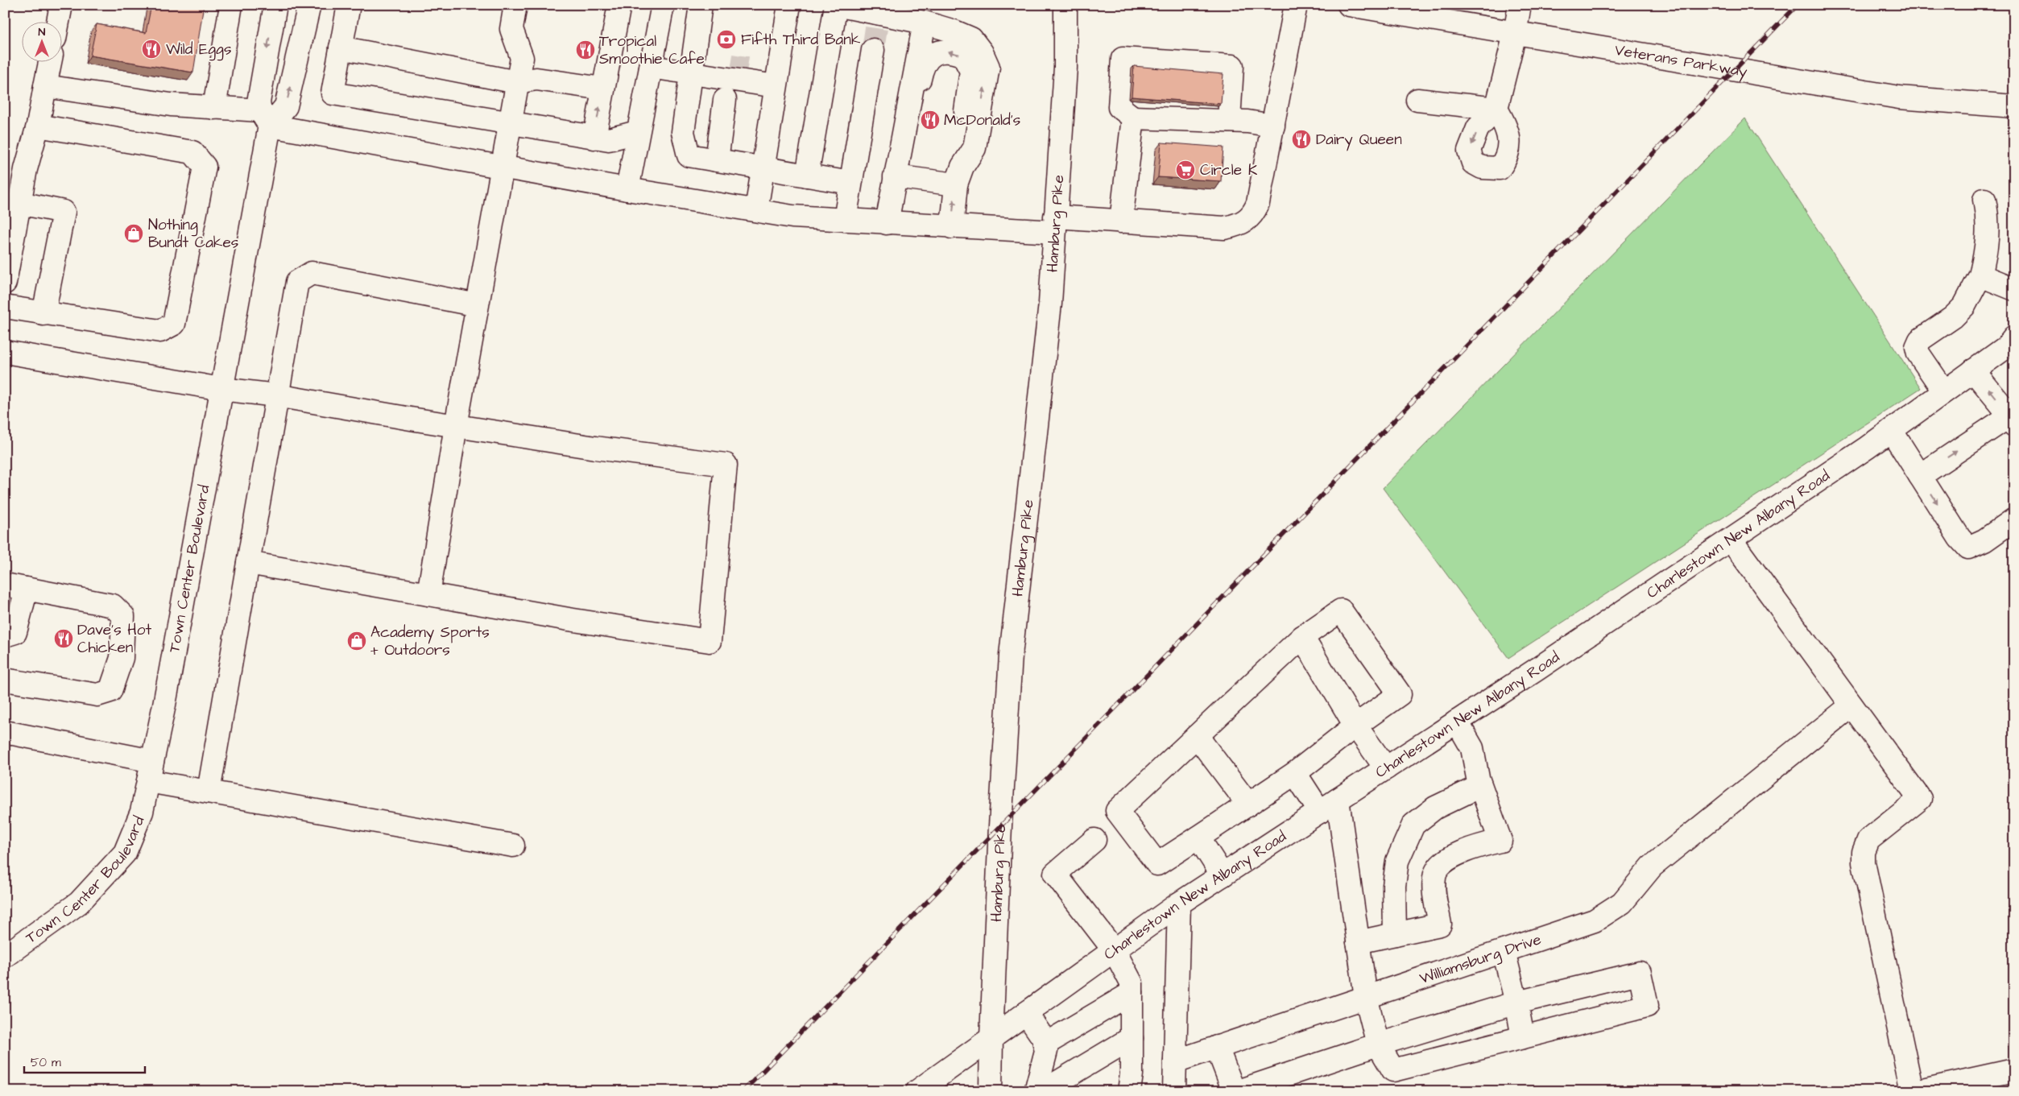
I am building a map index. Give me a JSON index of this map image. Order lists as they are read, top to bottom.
{
  "streets": {
    "street": [
      "Veterans Parkway",
      "Hamburg Pike",
      "Charlestown New Albany Road",
      "Town Center Boulevard",
      "Williamsburg Drive"
    ]
  },
  "crossings": [
    ["Hamburg Pike", "Charlestown New Albany Road"]
  ],
  "places": {
    "bank": ["Fifth Third Bank"],
    "restaurant": [
      "Wild Eggs",
      "Tropical Smoothie Cafe",
      "McDonald's",
      "Dairy Queen",
      "Dave's Hot Chicken"
    ],
    "supermarket": ["Circle K"],
    "shop": ["Nothing Bundt Cakes", "Academy Sports + Outdoors"]
  },
  "scale_bar": "50 m",
  "north": "top"
}
